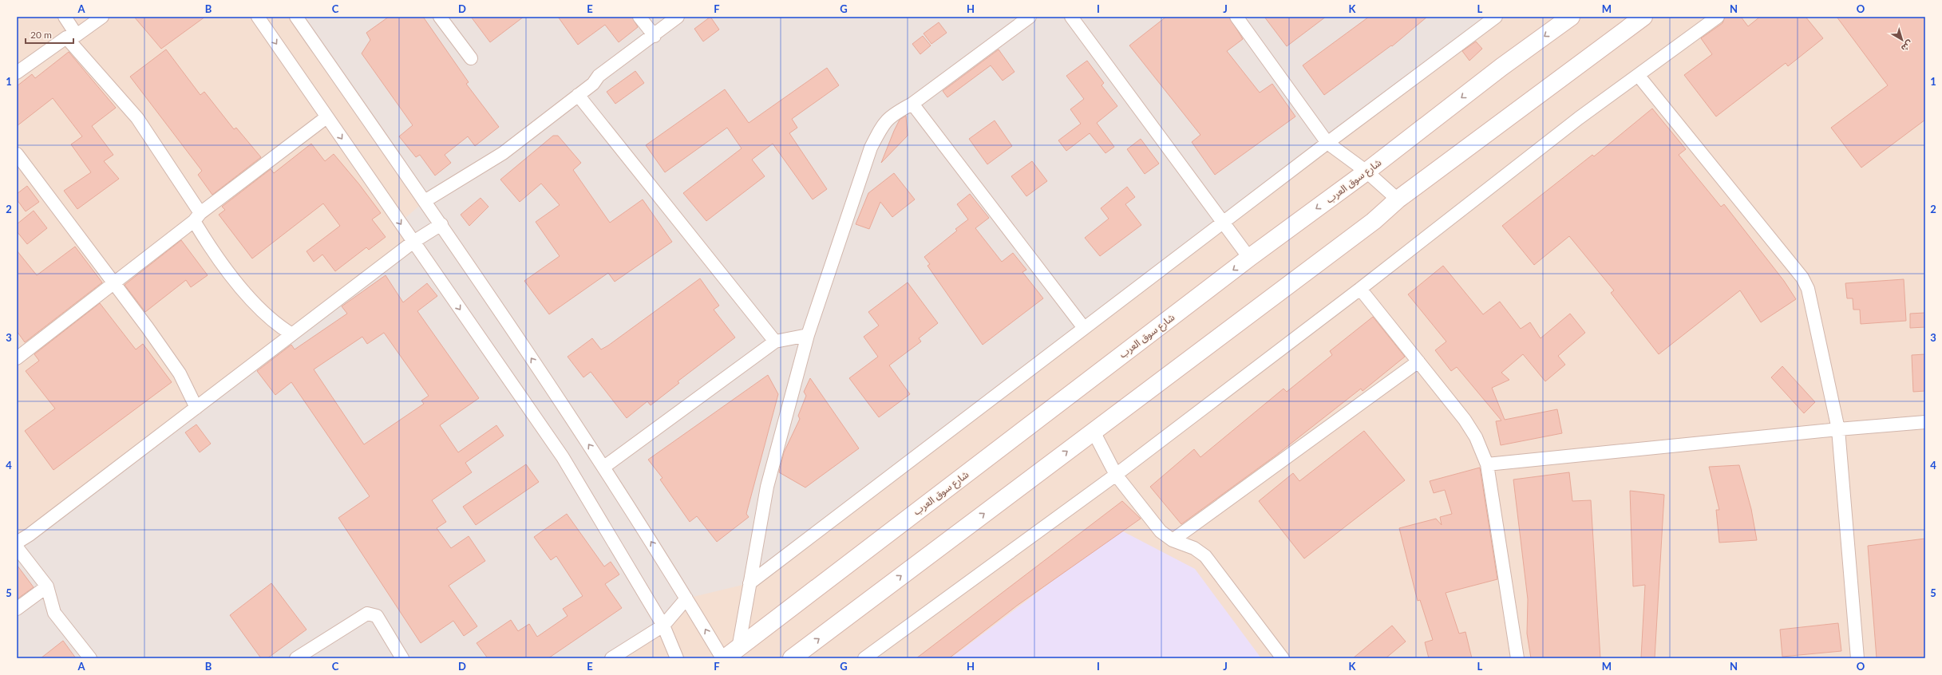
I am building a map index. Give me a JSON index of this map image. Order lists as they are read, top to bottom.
{
  "streets": {
    "main road": ["شارع سوق العرب"]
  },
  "scale_bar": "20 m",
  "north": "bottom right",
  "grid": {
    "columns": [
      "A",
      "B",
      "C",
      "D",
      "E",
      "F",
      "G",
      "H",
      "I",
      "J",
      "K",
      "L",
      "M",
      "N",
      "O"
    ],
    "rows": [
      "1",
      "2",
      "3",
      "4",
      "5"
    ]
  }
}
